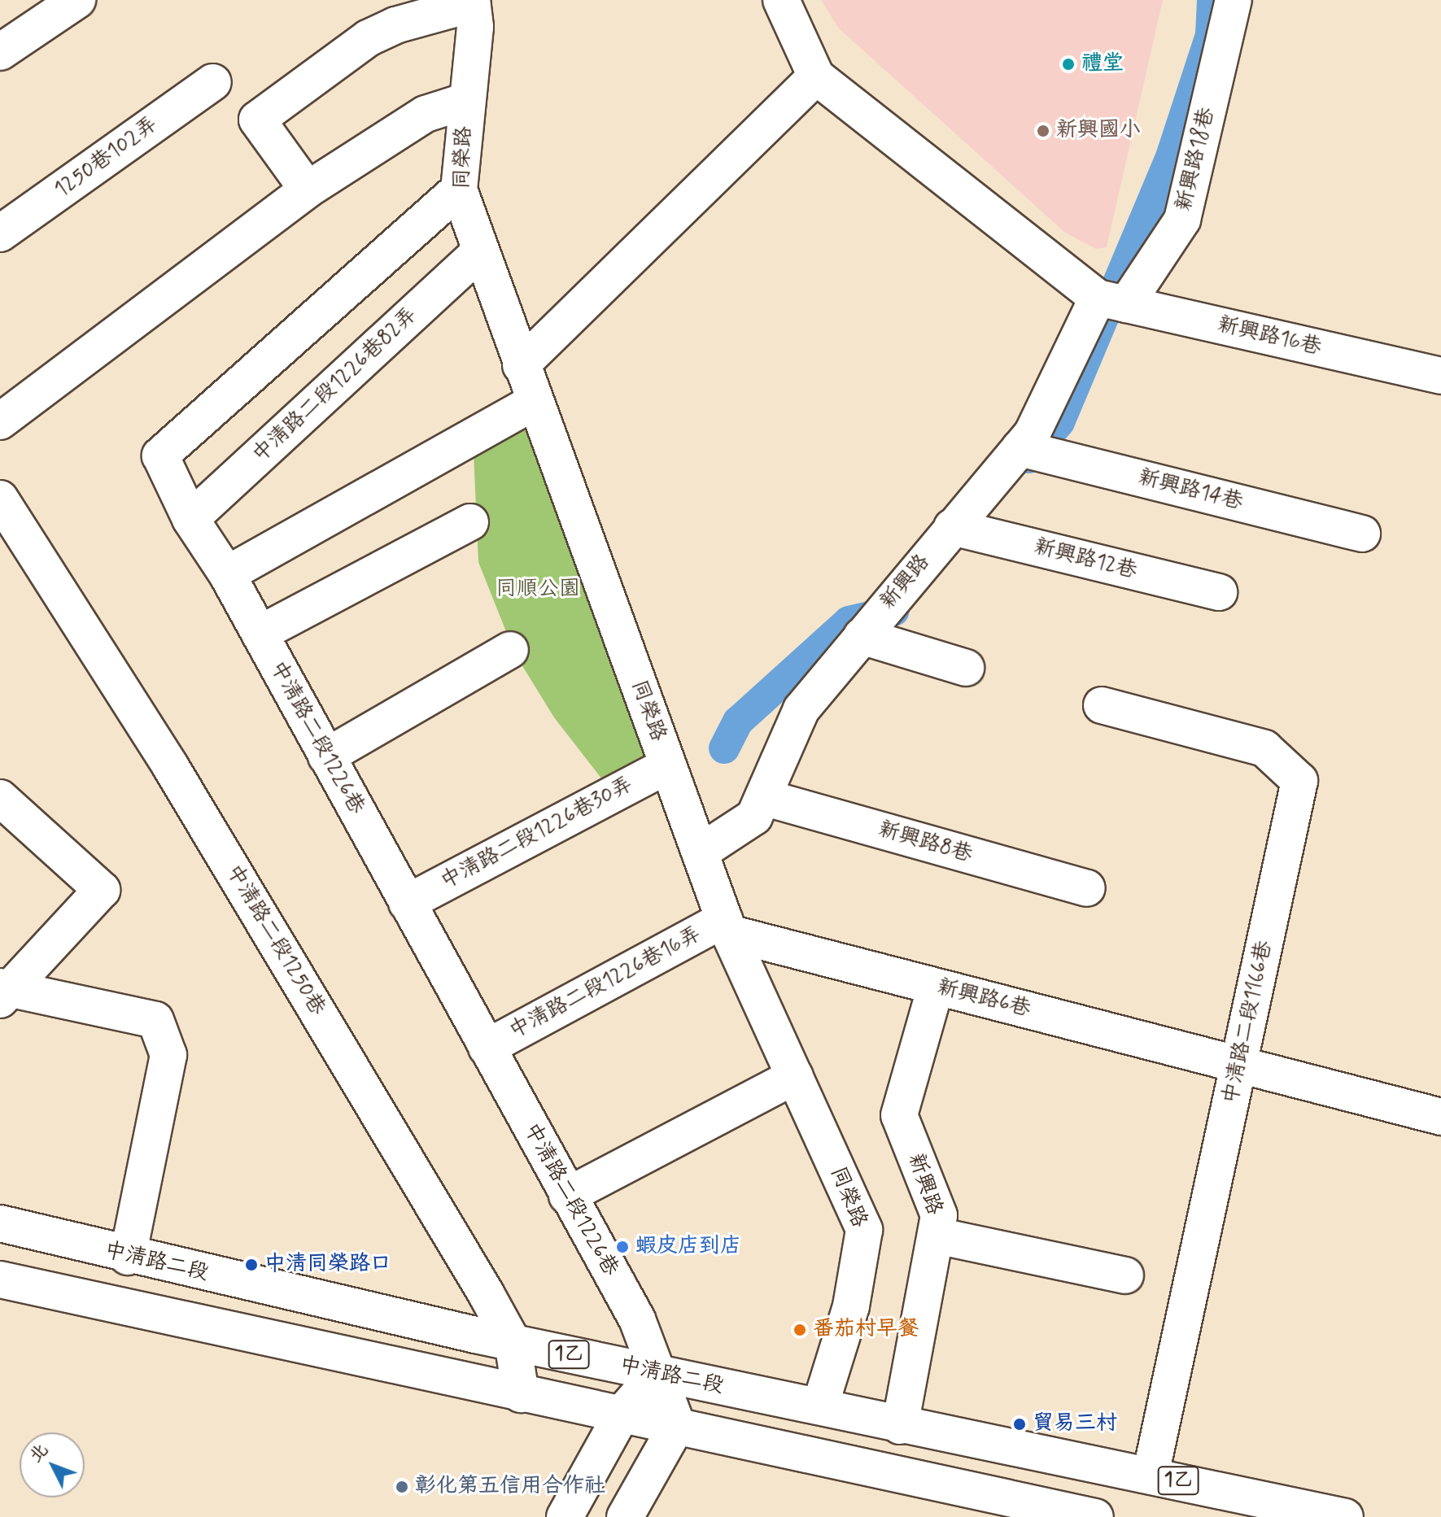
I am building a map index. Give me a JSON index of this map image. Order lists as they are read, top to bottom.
{
  "streets": {
    "street": [
      "1250巷102弄",
      "同榮路",
      "新興路18巷",
      "新興路16巷",
      "中清路二段1226巷82弄",
      "新興路14巷",
      "新興路12巷",
      "新興路",
      "中清路二段1226巷",
      "中清路二段1226巷30弄",
      "新興路8巷",
      "中清路二段1250巷",
      "中清路二段1226巷16弄",
      "新興路6巷",
      "中清路二段1166巷",
      "中清路二段",
      "1乙"
    ]
  },
  "crossings": [
    ["同榮路", "中清路二段1226巷82弄"],
    ["同榮路", "新興路"],
    ["同榮路", "中清路二段1226巷"],
    ["同榮路", "中清路二段1226巷30弄"],
    ["同榮路", "中清路二段1226巷16弄"],
    ["同榮路", "新興路6巷"],
    ["同榮路", "中清路二段"],
    ["新興路18巷", "新興路16巷"],
    ["新興路18巷", "新興路"],
    ["新興路16巷", "新興路"],
    ["中清路二段1226巷82弄", "中清路二段1226巷"],
    ["新興路14巷", "新興路"],
    ["新興路12巷", "新興路"],
    ["新興路", "新興路8巷"],
    ["新興路", "新興路6巷"],
    ["新興路", "中清路二段"],
    ["中清路二段1226巷", "中清路二段1226巷30弄"],
    ["中清路二段1226巷", "中清路二段1226巷16弄"],
    ["中清路二段1226巷", "中清路二段"],
    ["中清路二段1226巷", "1乙"],
    ["中清路二段1250巷", "中清路二段"],
    ["中清路二段1250巷", "1乙"],
    ["中清路二段1226巷16弄", "新興路6巷"],
    ["新興路6巷", "中清路二段1166巷"],
    ["中清路二段1166巷", "中清路二段"]
  ],
  "parks": ["同順公園"],
  "places": [
    "禮堂",
    "新興國小",
    "蝦皮店到店",
    "中清同榮路口",
    "番茄村早餐",
    "貿易三村",
    "彰化第五信用合作社"
  ],
  "north": "top left"
}
